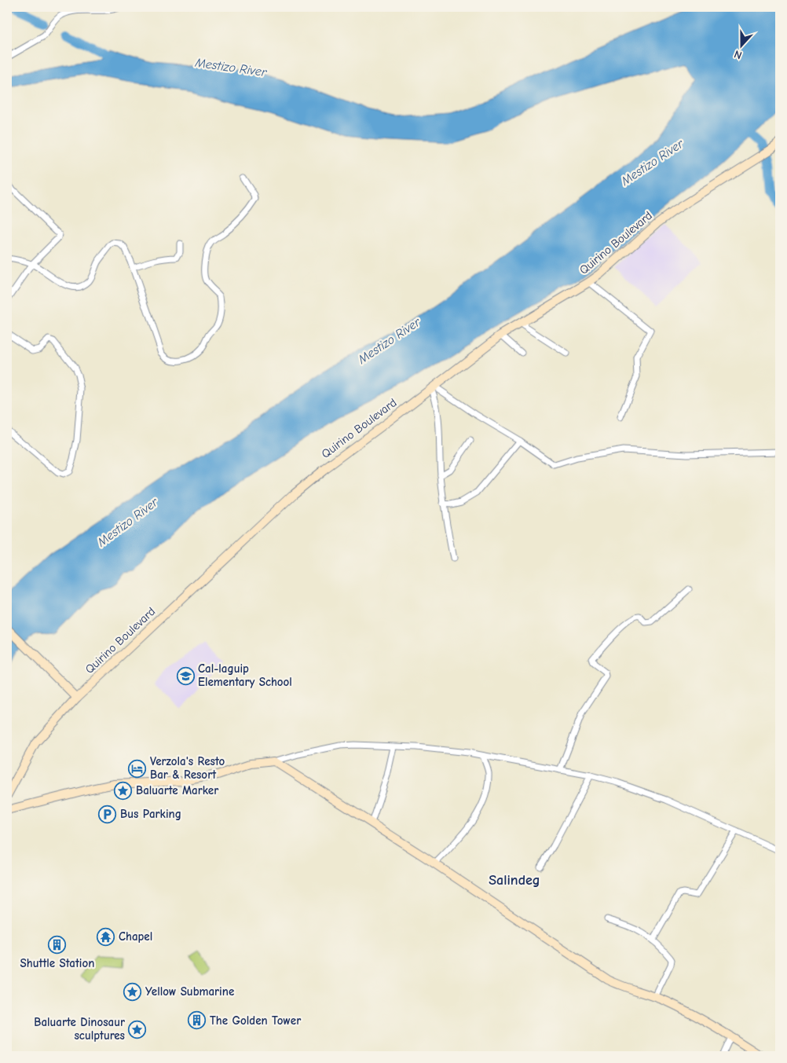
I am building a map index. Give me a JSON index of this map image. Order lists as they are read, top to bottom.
{
  "streets": {
    "street": ["Quirino Boulevard"]
  },
  "districts": ["Salindeg"],
  "water": ["Mestizo River"],
  "places": {
    "school or university": ["Cal-laguip Elementary School"],
    "hotel": ["Verzola's Resto Bar & Resort"],
    "place": ["Baluarte Marker", "Yellow Submarine", "Baluarte Dinosaur sculptures"],
    "parking": ["Bus Parking"],
    "temple": ["Chapel"],
    "building": ["Shuttle Station", "The Golden Tower"]
  },
  "north": "bottom"
}
